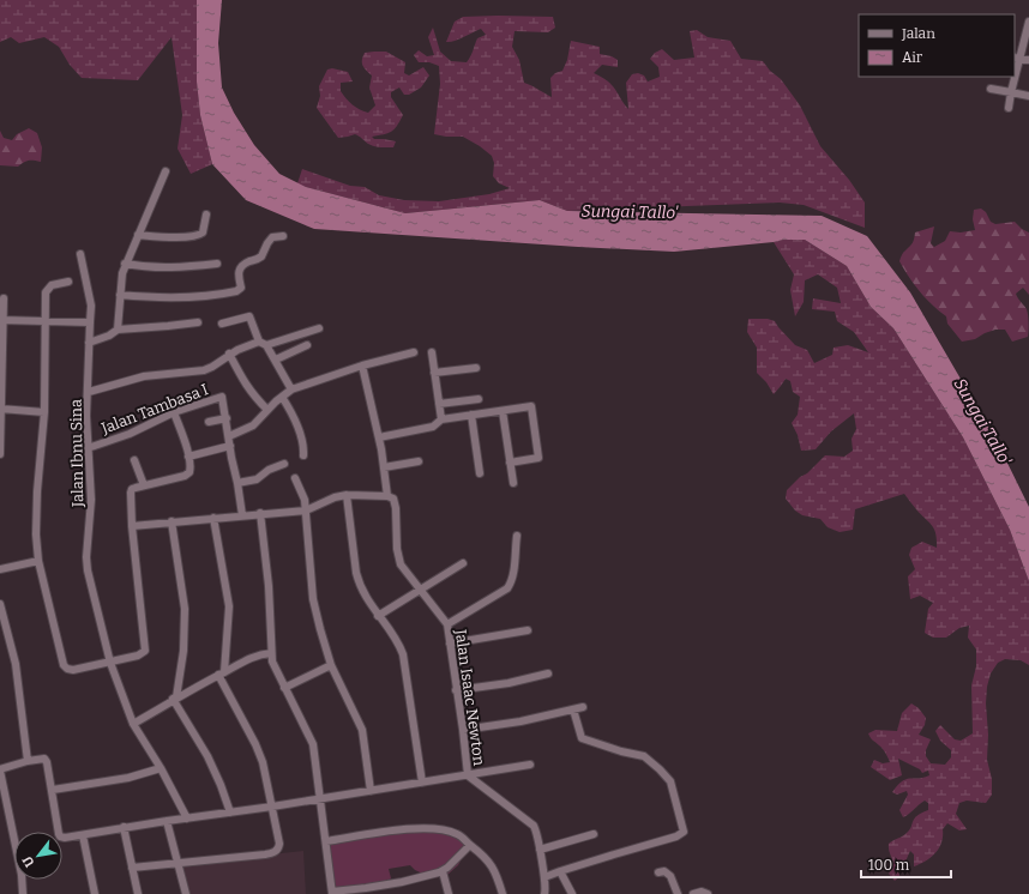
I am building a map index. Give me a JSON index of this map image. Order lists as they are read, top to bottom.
{
  "streets": {
    "street": ["Jalan Tambasa I", "Jalan Ibnu Sina", "Jalan Isaac Newton"]
  },
  "crossings": [
    ["Jalan Tambasa I", "Jalan Ibnu Sina"]
  ],
  "water": ["Sungai Tallo'"],
  "legend": ["Jalan", "Air"],
  "scale_bar": "100 m",
  "north": "bottom left"
}
